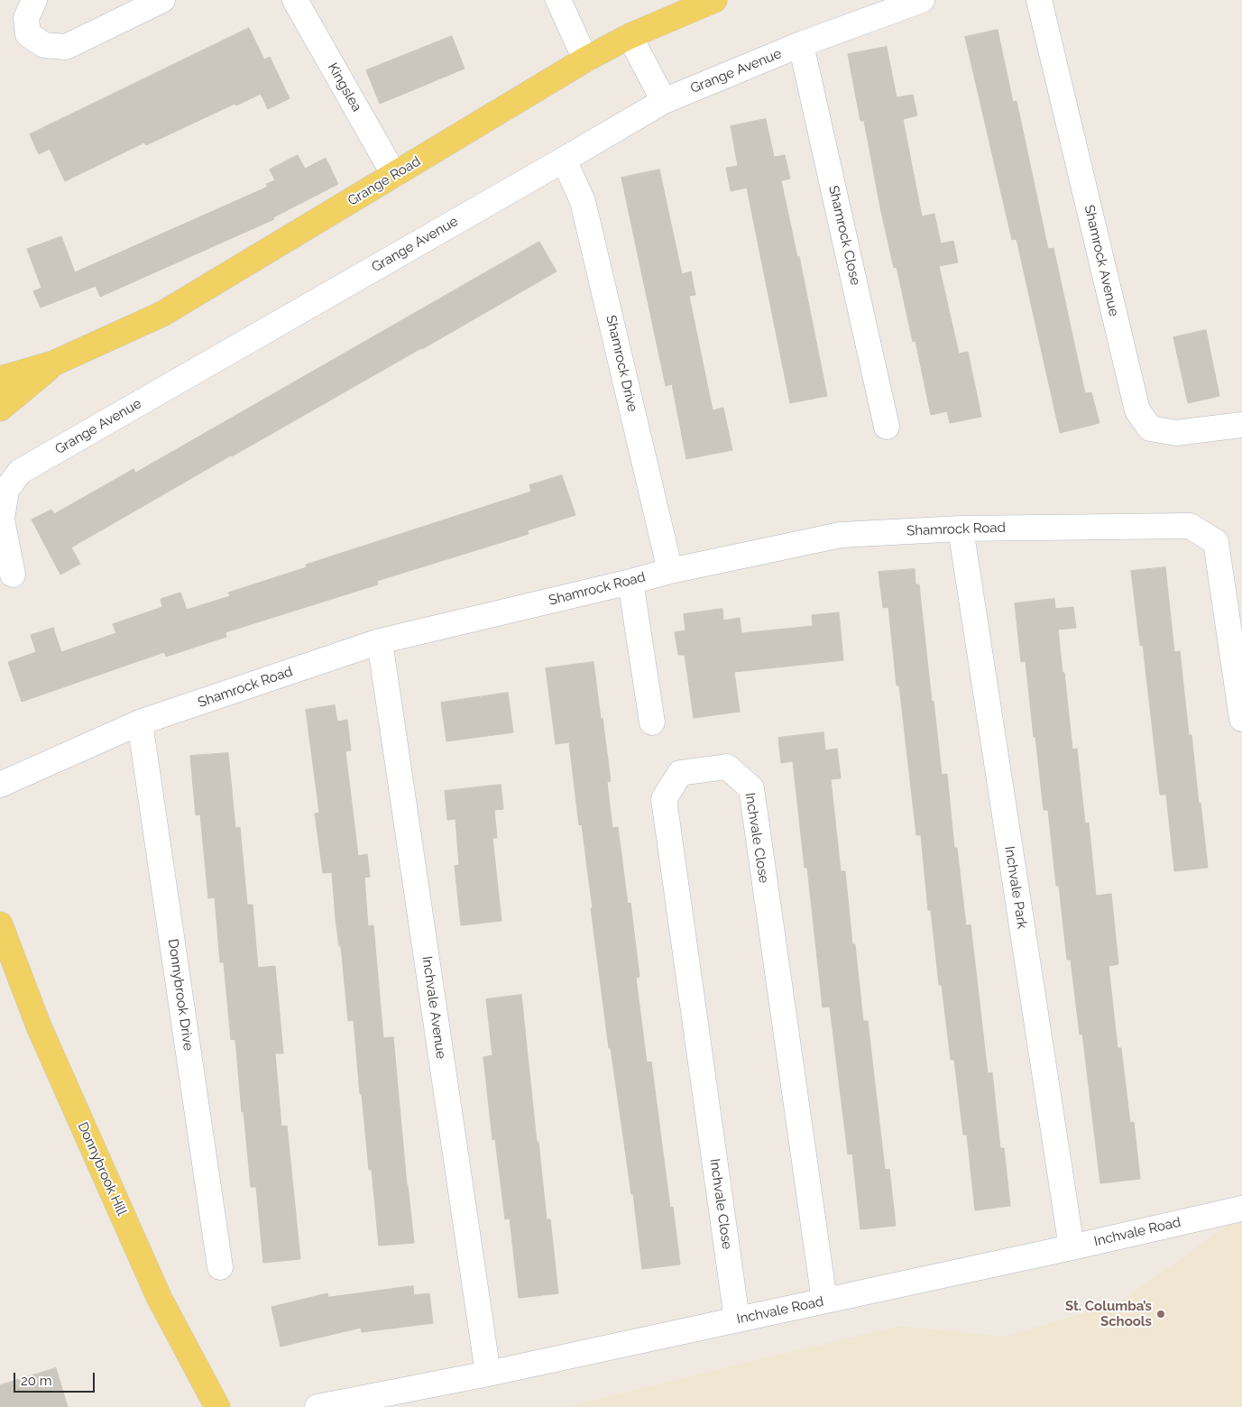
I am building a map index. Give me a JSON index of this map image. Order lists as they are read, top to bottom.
{
  "streets": {
    "main road": ["Grange Road", "Donnybrook Hill"],
    "street": [
      "Grange Avenue",
      "Kingslea",
      "Shamrock Close",
      "Shamrock Avenue",
      "Shamrock Drive",
      "Shamrock Road",
      "Inchvale Close",
      "Inchvale Park",
      "Donnybrook Drive",
      "Inchvale Avenue",
      "Inchvale Road"
    ]
  },
  "crossings": [
    ["Grange Avenue", "Shamrock Close"],
    ["Grange Avenue", "Shamrock Drive"],
    ["Kingslea", "Grange Road"],
    ["Shamrock Drive", "Shamrock Road"],
    ["Shamrock Road", "Inchvale Park"],
    ["Shamrock Road", "Donnybrook Drive"],
    ["Shamrock Road", "Inchvale Avenue"],
    ["Inchvale Close", "Inchvale Road"],
    ["Inchvale Park", "Inchvale Road"],
    ["Inchvale Avenue", "Inchvale Road"]
  ],
  "places": ["St. Columba’s Schools"],
  "scale_bar": "20 m"
}
